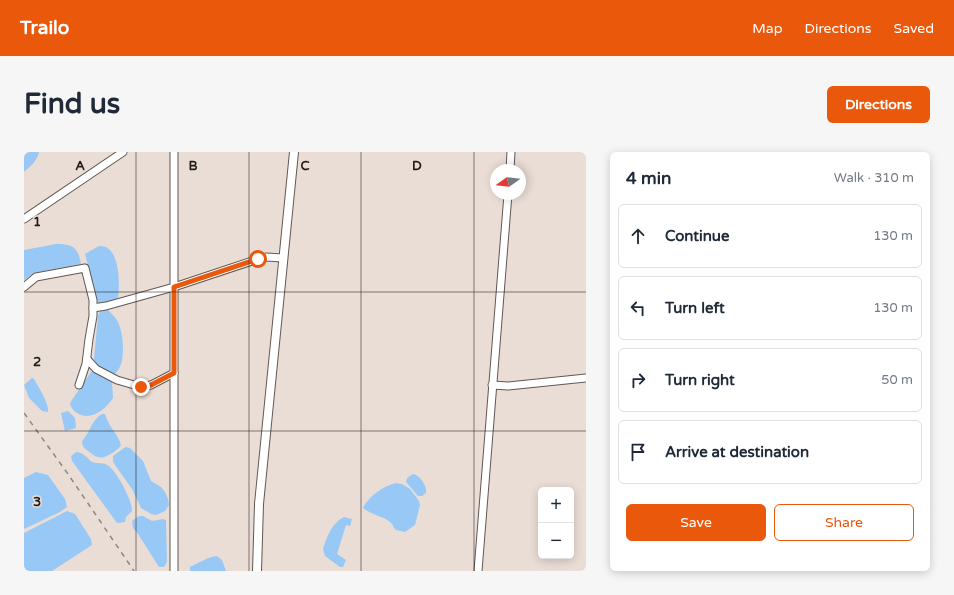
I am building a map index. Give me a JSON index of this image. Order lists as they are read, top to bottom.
{
  "north": "left",
  "page": {
    "header": "Trailo",
    "nav": ["Map", "Directions", "Saved"],
    "buttons": [
      "Directions",
      ["Save", "Share"]
    ],
    "title": "Find us",
    "heading": ["4 min", "Walk · 310 m"],
    "list": [
      ["Continue", "130 m"],
      ["Turn left", "130 m"],
      ["Turn right", "50 m"],
      "Arrive at destination"
    ],
    "map_buttons": ["+", "−"]
  },
  "grid": {
    "columns": [
      "A",
      "B",
      "C",
      "D"
    ],
    "rows": ["1", "2", "3"]
  }
}
